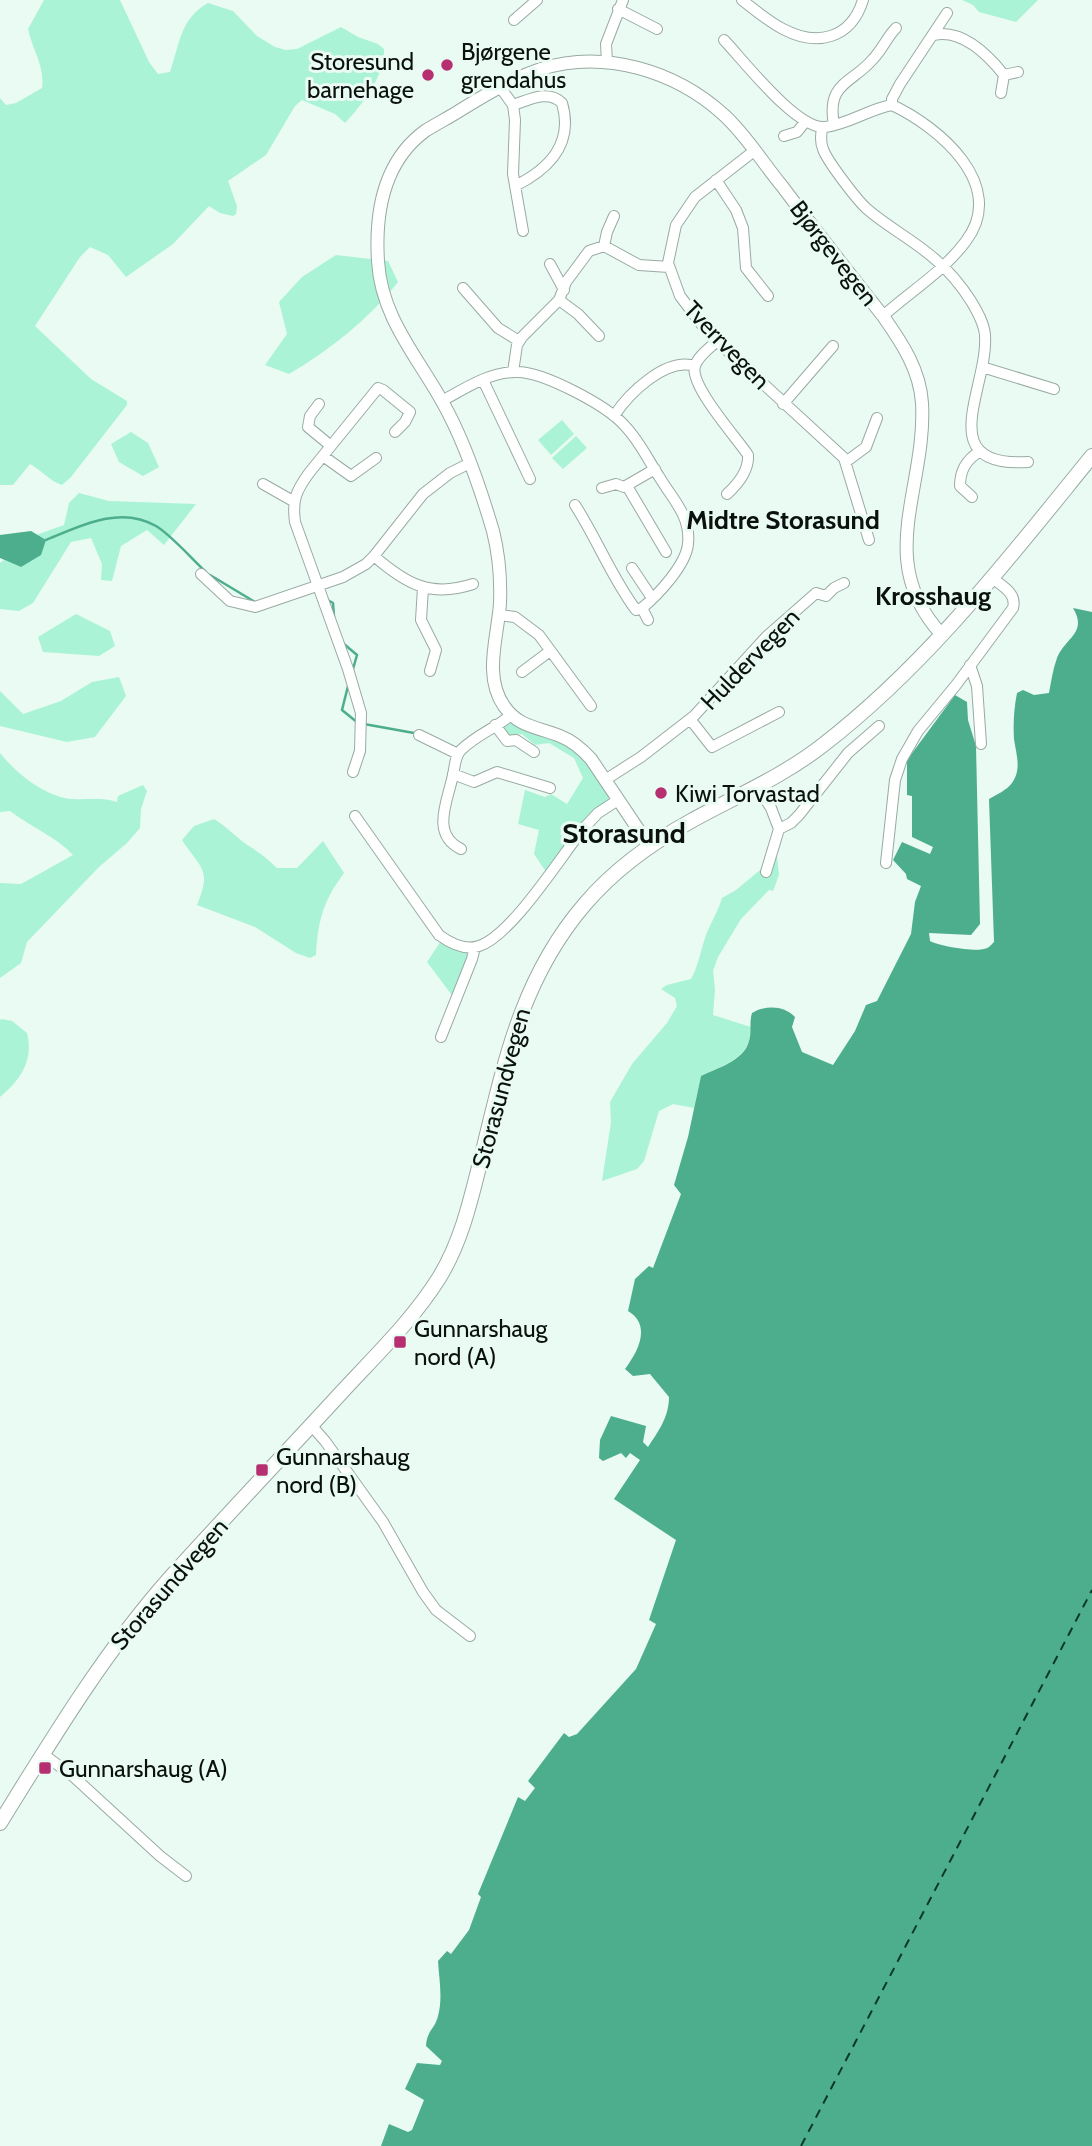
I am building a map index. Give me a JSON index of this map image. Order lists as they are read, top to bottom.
{
  "streets": {
    "main road": ["Storasundvegen"],
    "street": ["Bjørgevegen", "Tverrvegen", "Huldervegen"]
  },
  "crossings": [
    ["Bjørgevegen", "Storasundvegen"]
  ],
  "districts": ["Midtre Storasund", "Krosshaug", "Storasund"],
  "places": {
    "other": ["Bjørgene grendahus", "Storesund barnehage", "Kiwi Torvastad"],
    "transit": ["Gunnarshaug nord (A)", "Gunnarshaug nord (B)", "Gunnarshaug (A)"]
  }
}
